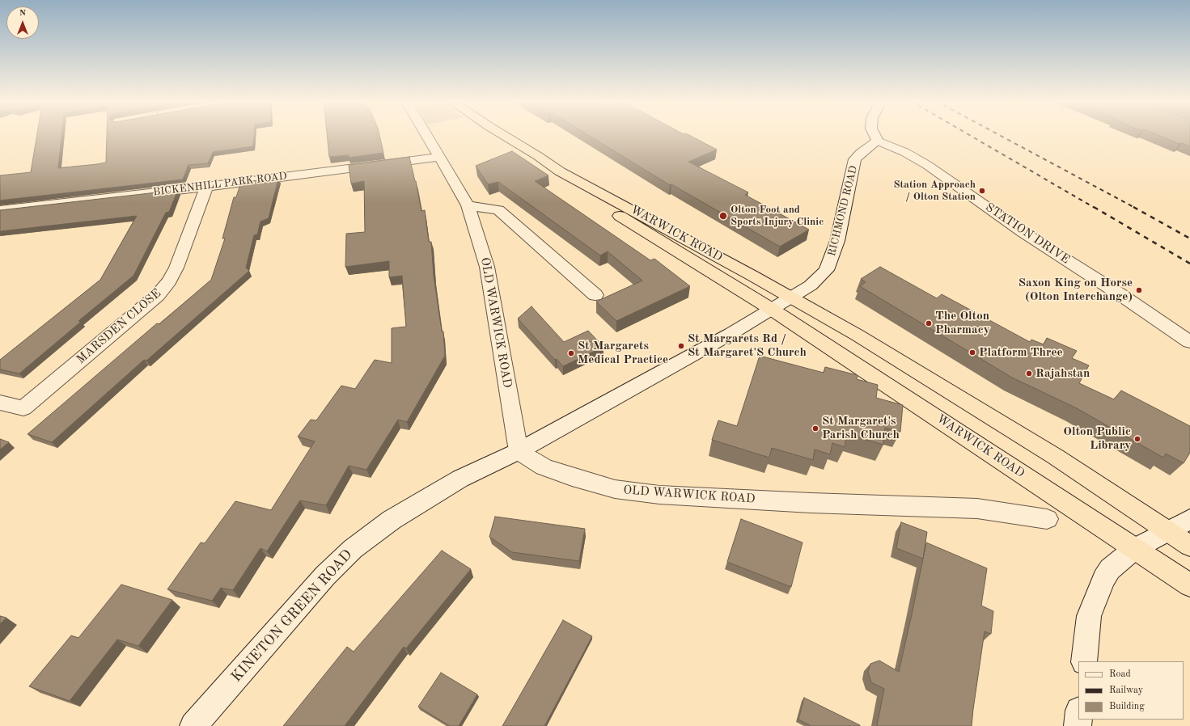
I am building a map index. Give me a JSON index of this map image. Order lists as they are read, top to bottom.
{
  "streets": {
    "highway": ["WARWICK ROAD"],
    "street": [
      "BICKENHILL PARK ROAD",
      "RICHMOND ROAD",
      "STATION DRIVE",
      "OLD WARWICK ROAD",
      "MARSDEN CLOSE",
      "KINETON GREEN ROAD"
    ]
  },
  "crossings": [
    ["BICKENHILL PARK ROAD", "OLD WARWICK ROAD"],
    ["BICKENHILL PARK ROAD", "MARSDEN CLOSE"],
    ["RICHMOND ROAD", "WARWICK ROAD"],
    ["RICHMOND ROAD", "STATION DRIVE"],
    ["WARWICK ROAD", "KINETON GREEN ROAD"],
    ["OLD WARWICK ROAD", "KINETON GREEN ROAD"]
  ],
  "places": [
    "Station Approach / Olton Station",
    "Olton Foot and Sports Injury Clinic",
    "Saxon King on Horse (Olton Interchange)",
    "The Olton Pharmacy",
    "St Margarets Rd / St Margaret'S Church",
    "Platform Three",
    "St Margarets Medical Practice",
    "Rajahstan",
    "St Margaret's Parish Church",
    "Olton Public Library"
  ],
  "legend": ["Road", "Railway", "Building"],
  "north": "top"
}
